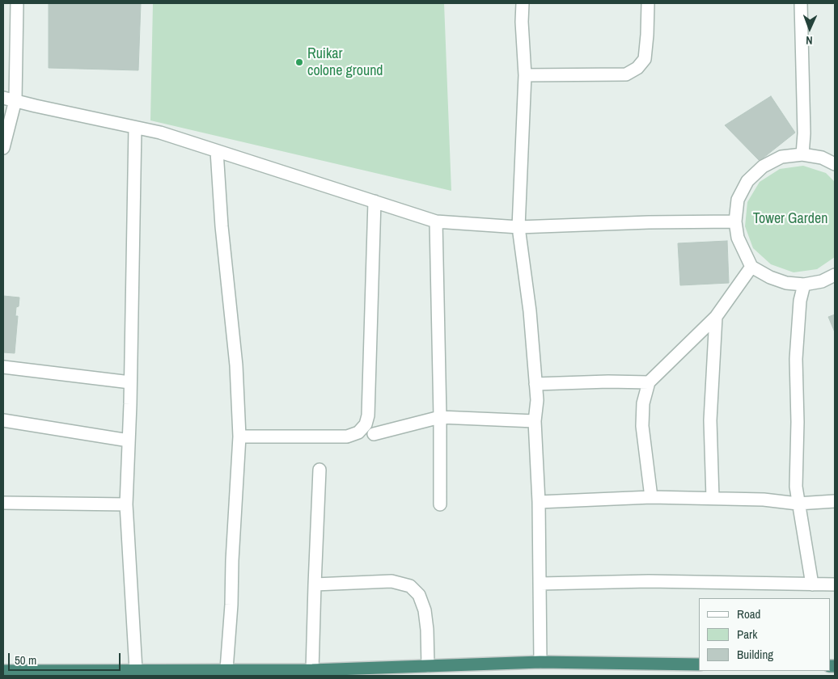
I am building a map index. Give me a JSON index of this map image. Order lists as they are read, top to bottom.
{
  "parks": ["Tower Garden"],
  "places": ["Ruikar colone ground"],
  "legend": ["Road", "Park", "Building"],
  "scale_bar": "50 m",
  "north": "bottom"
}
